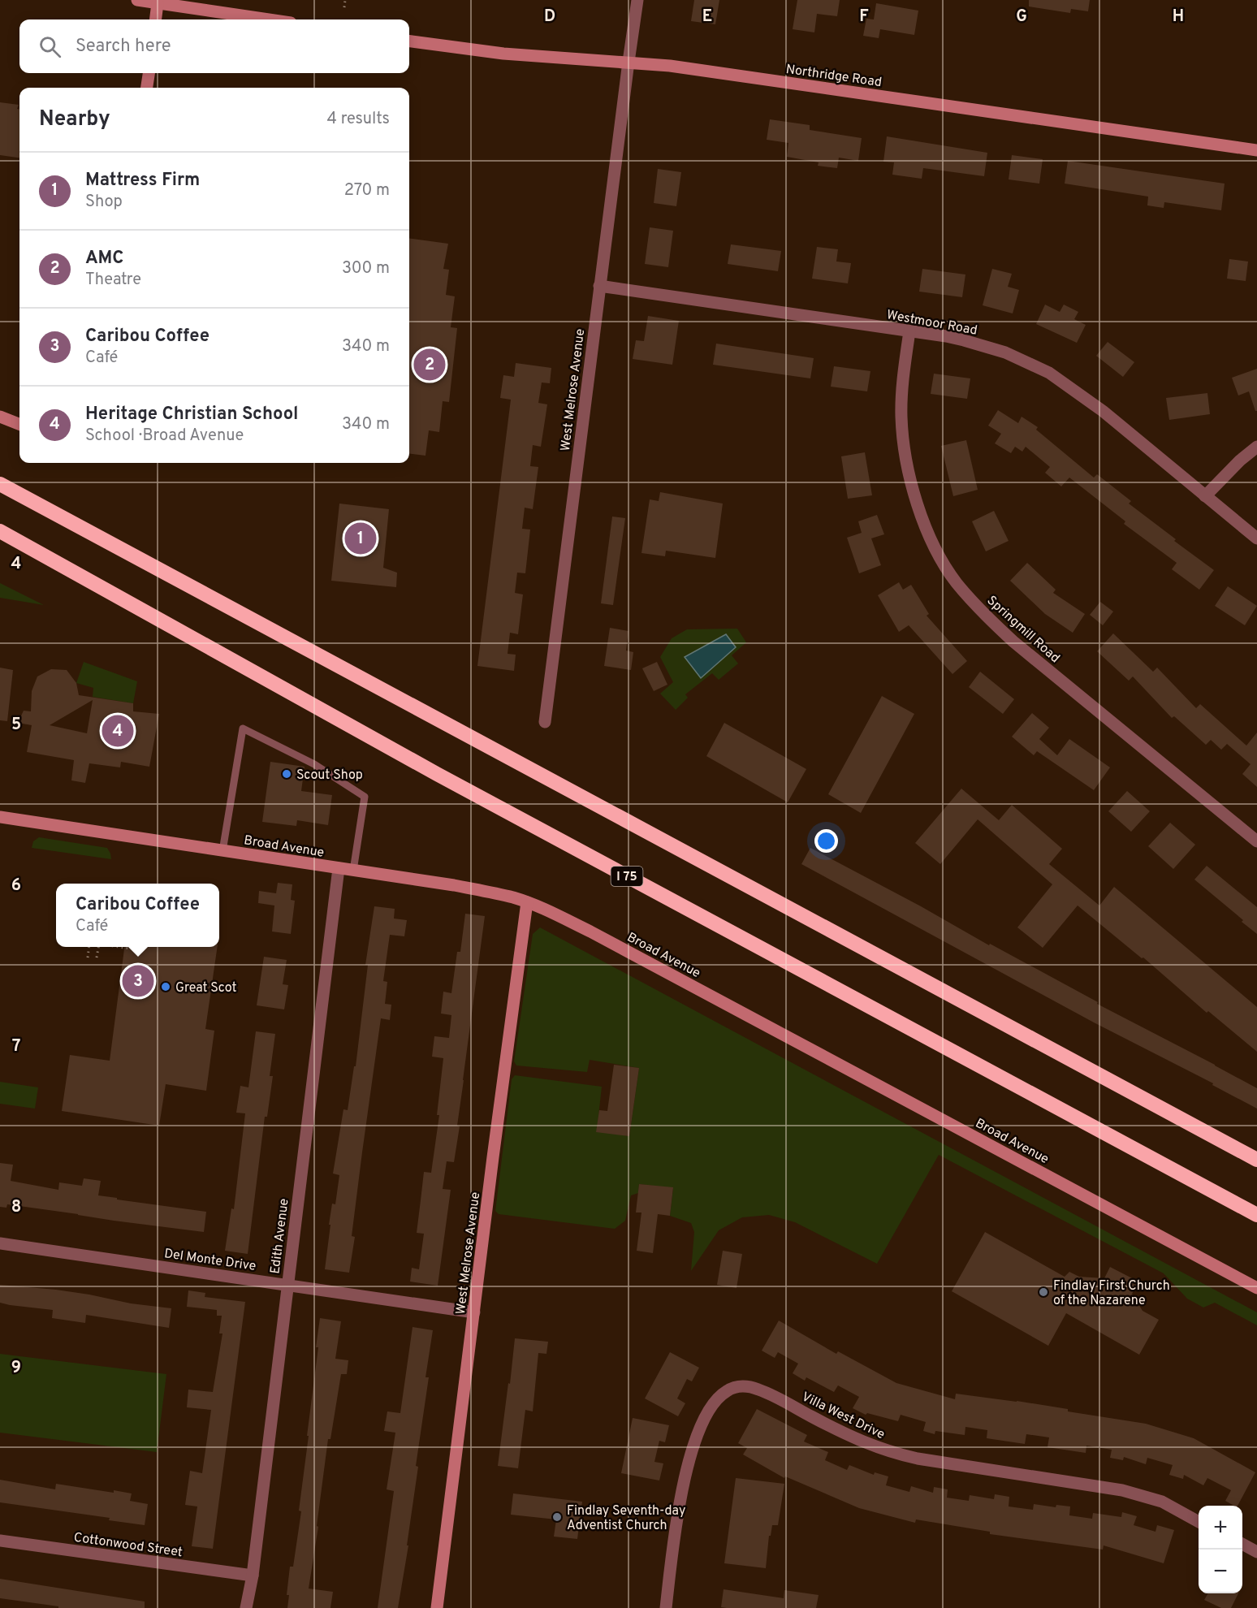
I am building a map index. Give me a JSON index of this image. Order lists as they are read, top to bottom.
{
  "streets": {
    "highway": ["I 75"],
    "main road": ["Northridge Road", "West Melrose Avenue", "Broad Avenue"],
    "street": [
      "Westmoor Road",
      "Springmill Road",
      "Edith Avenue",
      "Del Monte Drive",
      "Villa West Drive",
      "Cottonwood Street"
    ]
  },
  "crossings": [
    ["Northridge Road", "West Melrose Avenue"],
    ["Westmoor Road", "West Melrose Avenue"],
    ["Westmoor Road", "Springmill Road"],
    ["West Melrose Avenue", "Broad Avenue"],
    ["West Melrose Avenue", "Del Monte Drive"],
    ["Broad Avenue", "Edith Avenue"],
    ["Edith Avenue", "Del Monte Drive"],
    ["Edith Avenue", "Cottonwood Street"]
  ],
  "places": [
    "Scout Shop",
    "Great Scot",
    "Findlay First Church of the Nazarene",
    "Findlay Seventh-day Adventist Church"
  ],
  "page": {
    "search": "Search here",
    "heading": ["Nearby", "4 results"],
    "list": [
      {
        "mark": "1",
        "name": "Mattress Firm",
        "note": "Shop",
        "value": "270 m"
      },
      {
        "mark": "2",
        "name": "AMC",
        "note": "Theatre",
        "value": "300 m"
      },
      {
        "mark": "3",
        "name": "Caribou Coffee",
        "note": "Café",
        "value": "340 m"
      },
      {
        "mark": "4",
        "name": "Heritage Christian School",
        "note": "School · Broad Avenue",
        "value": "340 m"
      }
    ],
    "pins": [
      "2",
      "1",
      "4",
      "3"
    ],
    "popup": ["Caribou Coffee", "Café"],
    "map_buttons": ["+", "−"]
  },
  "grid": {
    "columns": [
      "D",
      "E",
      "F",
      "G",
      "H"
    ],
    "rows": [
      "4",
      "5",
      "6",
      "7",
      "8",
      "9"
    ]
  }
}
